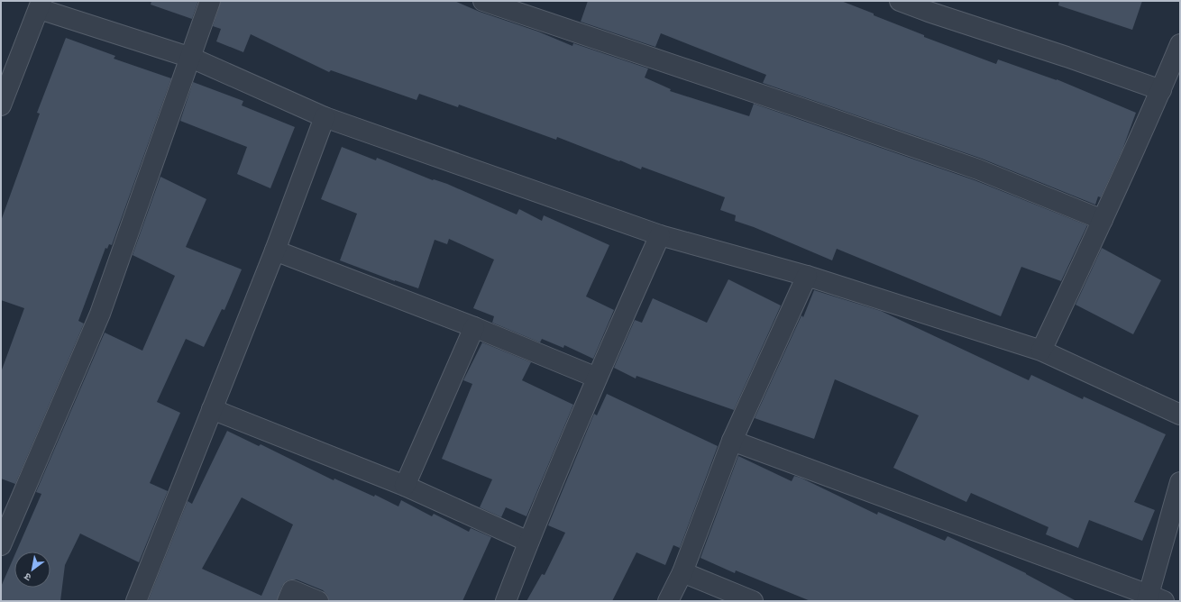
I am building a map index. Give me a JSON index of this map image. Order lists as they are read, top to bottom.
{
  "north": "bottom left"
}
